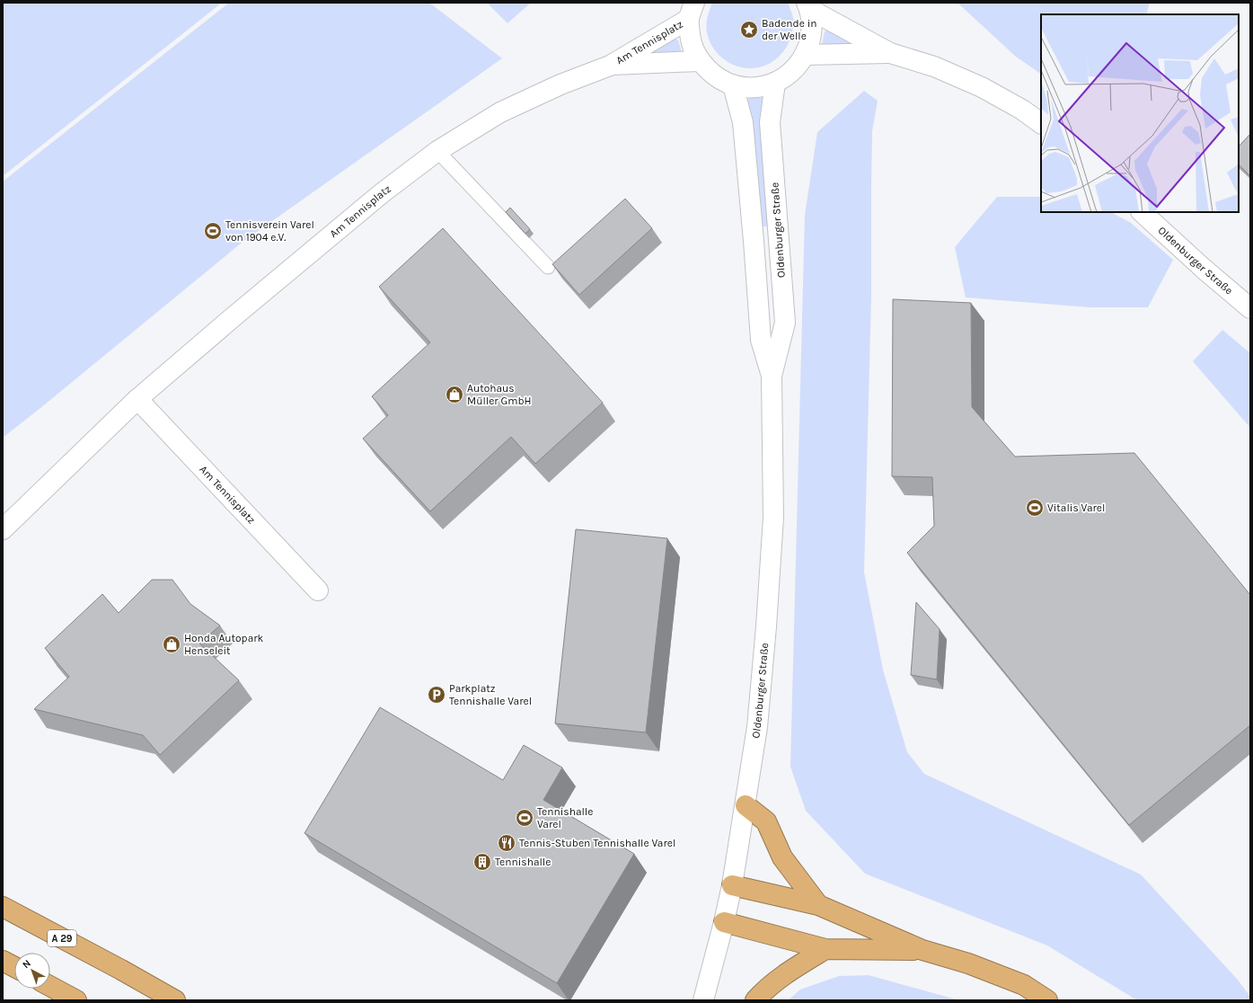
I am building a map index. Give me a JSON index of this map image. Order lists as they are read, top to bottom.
{
  "streets": {
    "highway": ["A 29"],
    "street": ["Am Tennisplatz", "Oldenburger Straße"]
  },
  "places": {
    "place": ["Badende in der Welle"],
    "sports": ["Tennisverein Varel von 1904 e.V.", "Vitalis Varel", "Tennishalle Varel"],
    "shop": ["Autohaus Müller GmbH", "Honda Autopark Henseleit"],
    "parking": ["Parkplatz Tennishalle Varel"],
    "restaurant": ["Tennis-Stuben Tennishalle Varel"],
    "building": ["Tennishalle"]
  },
  "north": "top left"
}
